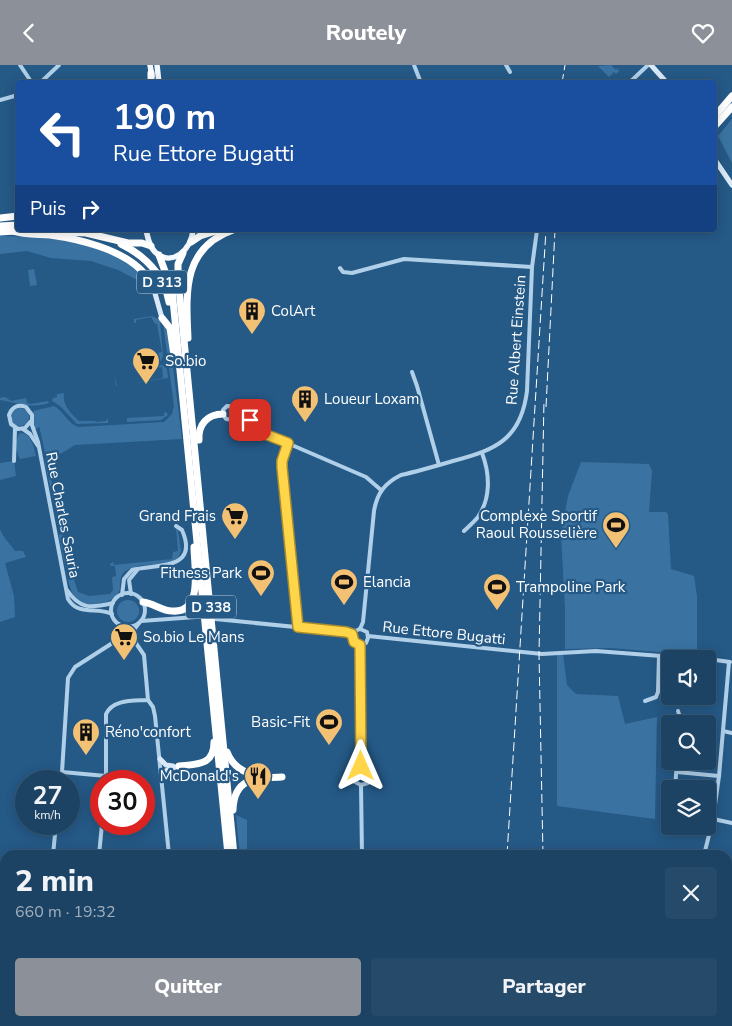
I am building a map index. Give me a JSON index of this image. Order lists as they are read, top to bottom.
{
  "streets": {
    "highway": ["D 313", "D 338"],
    "street": ["Rue Albert Einstein", "Rue Charles Sauria", "Rue Ettore Bugatti"]
  },
  "crossings": [
    ["D 313", "D 338"]
  ],
  "places": {
    "building": ["ColArt", "Loueur Loxam", "Réno'confort"],
    "supermarket": ["So.bio", "Grand Frais", "So.bio Le Mans"],
    "sports": [
      "Complexe Sportif Raoul Rousselière",
      "Fitness Park",
      "Elancia",
      "Trampoline Park",
      "Basic-Fit"
    ],
    "restaurant": ["McDonald's"]
  },
  "page": {
    "header": "Routely",
    "turn": ["190 m", "Rue Ettore Bugatti"],
    "then": "Puis",
    "speed": "27 km/h",
    "limit": "30",
    "heading": ["2 min", "660 m · 19:32"],
    "buttons": ["Quitter", "Partager"]
  }
}
